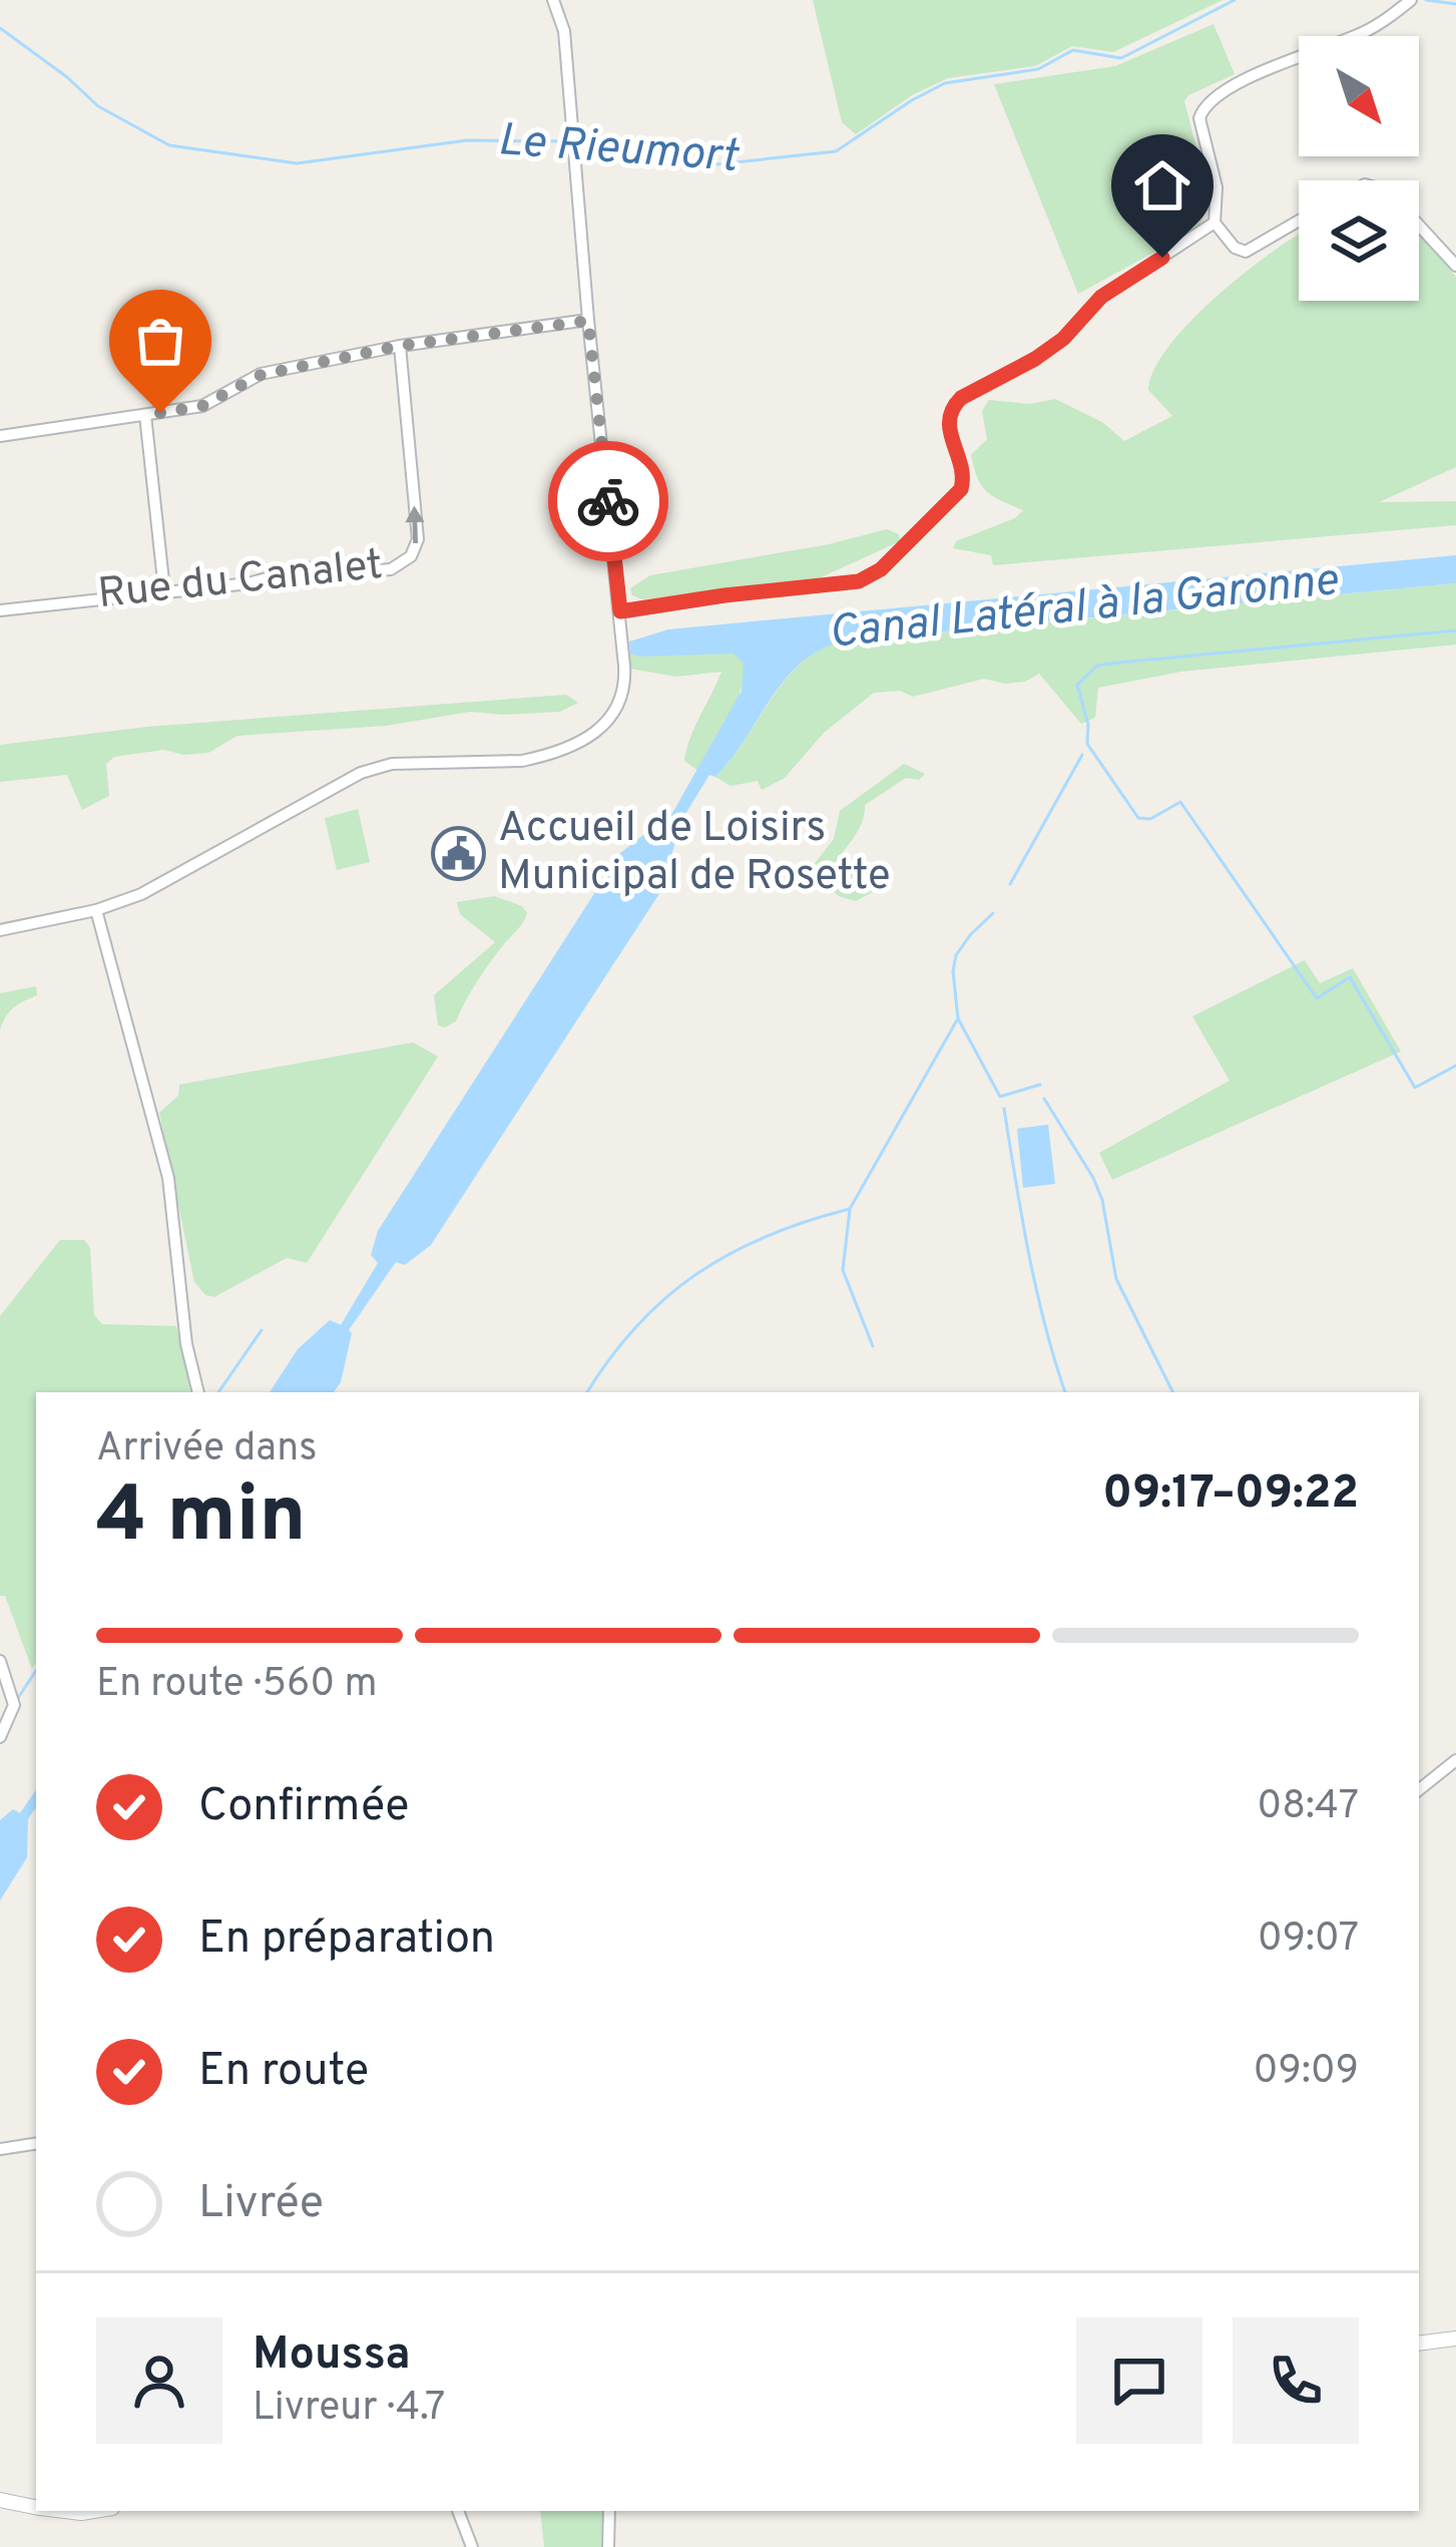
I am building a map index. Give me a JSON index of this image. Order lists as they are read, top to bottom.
{
  "streets": {
    "street": ["Rue du Canalet"]
  },
  "water": ["Le Rieumort", "Canal Latéral à la Garonne"],
  "places": {
    "public building": ["Accueil de Loisirs Municipal de Rosette"]
  },
  "north": "bottom right",
  "page": {
    "heading": ["4 min", "Arrivée dans", "09:17–09:22"],
    "panel": ["Moussa", "Livreur · 4.7"],
    "bar": "En route · 560 m",
    "list": [
      ["Confirmée", "08:47"],
      ["En préparation", "09:07"],
      ["En route", "09:09"],
      "Livrée"
    ]
  }
}
